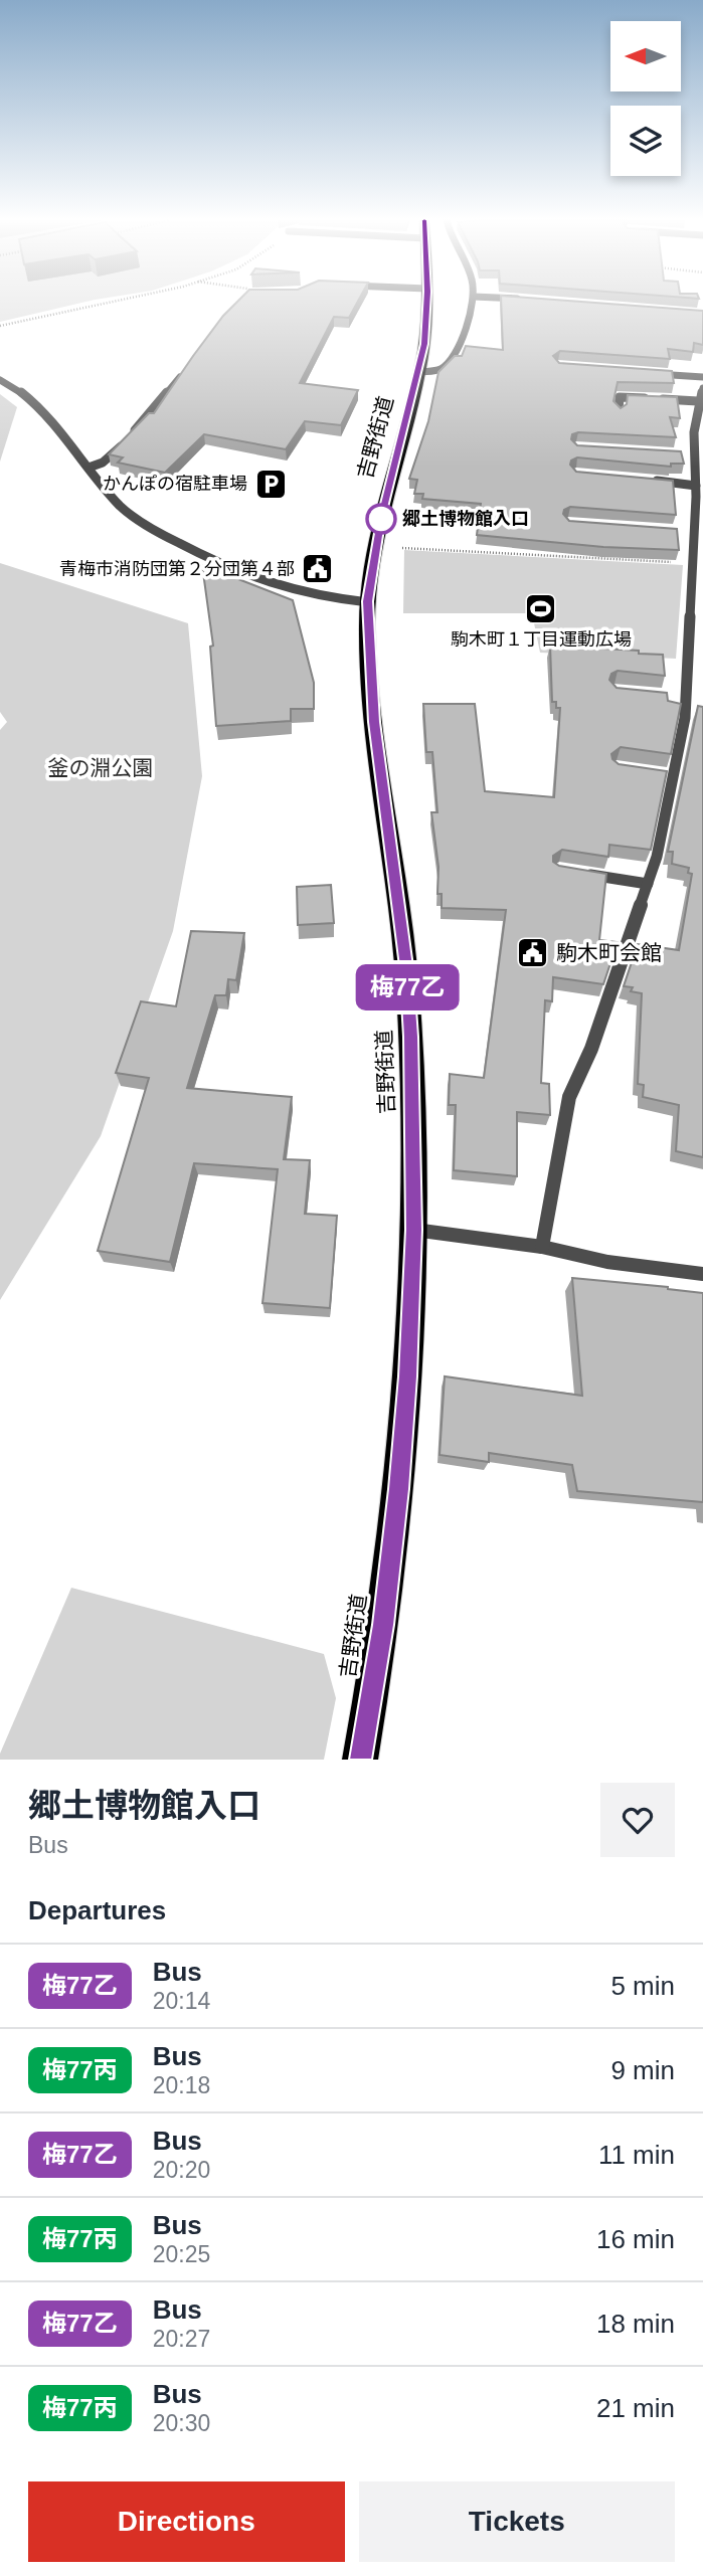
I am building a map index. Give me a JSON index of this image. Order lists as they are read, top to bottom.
{
  "streets": {
    "highway": ["吉野街道"]
  },
  "parks": ["釜の淵公園"],
  "places": {
    "parking": ["かんぽの宿駐車場"],
    "other": ["郷土博物館入口"],
    "public building": ["青梅市消防団第２分団第４部", "駒木町会館"],
    "sports": ["駒木町１丁目運動広場"]
  },
  "lines": ["bus line 梅77乙"],
  "north": "left",
  "page": {
    "on_map": "梅77乙",
    "heading": [
      ["郷土博物館入口", "Bus"],
      "Departures"
    ],
    "list": [
      {
        "mark": "梅77乙",
        "name": "Bus",
        "note": "20:14",
        "value": "5 min"
      },
      {
        "mark": "梅77丙",
        "name": "Bus",
        "note": "20:18",
        "value": "9 min"
      },
      {
        "mark": "梅77乙",
        "name": "Bus",
        "note": "20:20",
        "value": "11 min"
      },
      {
        "mark": "梅77丙",
        "name": "Bus",
        "note": "20:25",
        "value": "16 min"
      },
      {
        "mark": "梅77乙",
        "name": "Bus",
        "note": "20:27",
        "value": "18 min"
      },
      {
        "mark": "梅77丙",
        "name": "Bus",
        "note": "20:30",
        "value": "21 min"
      }
    ],
    "buttons": ["Directions", "Tickets"]
  }
}
